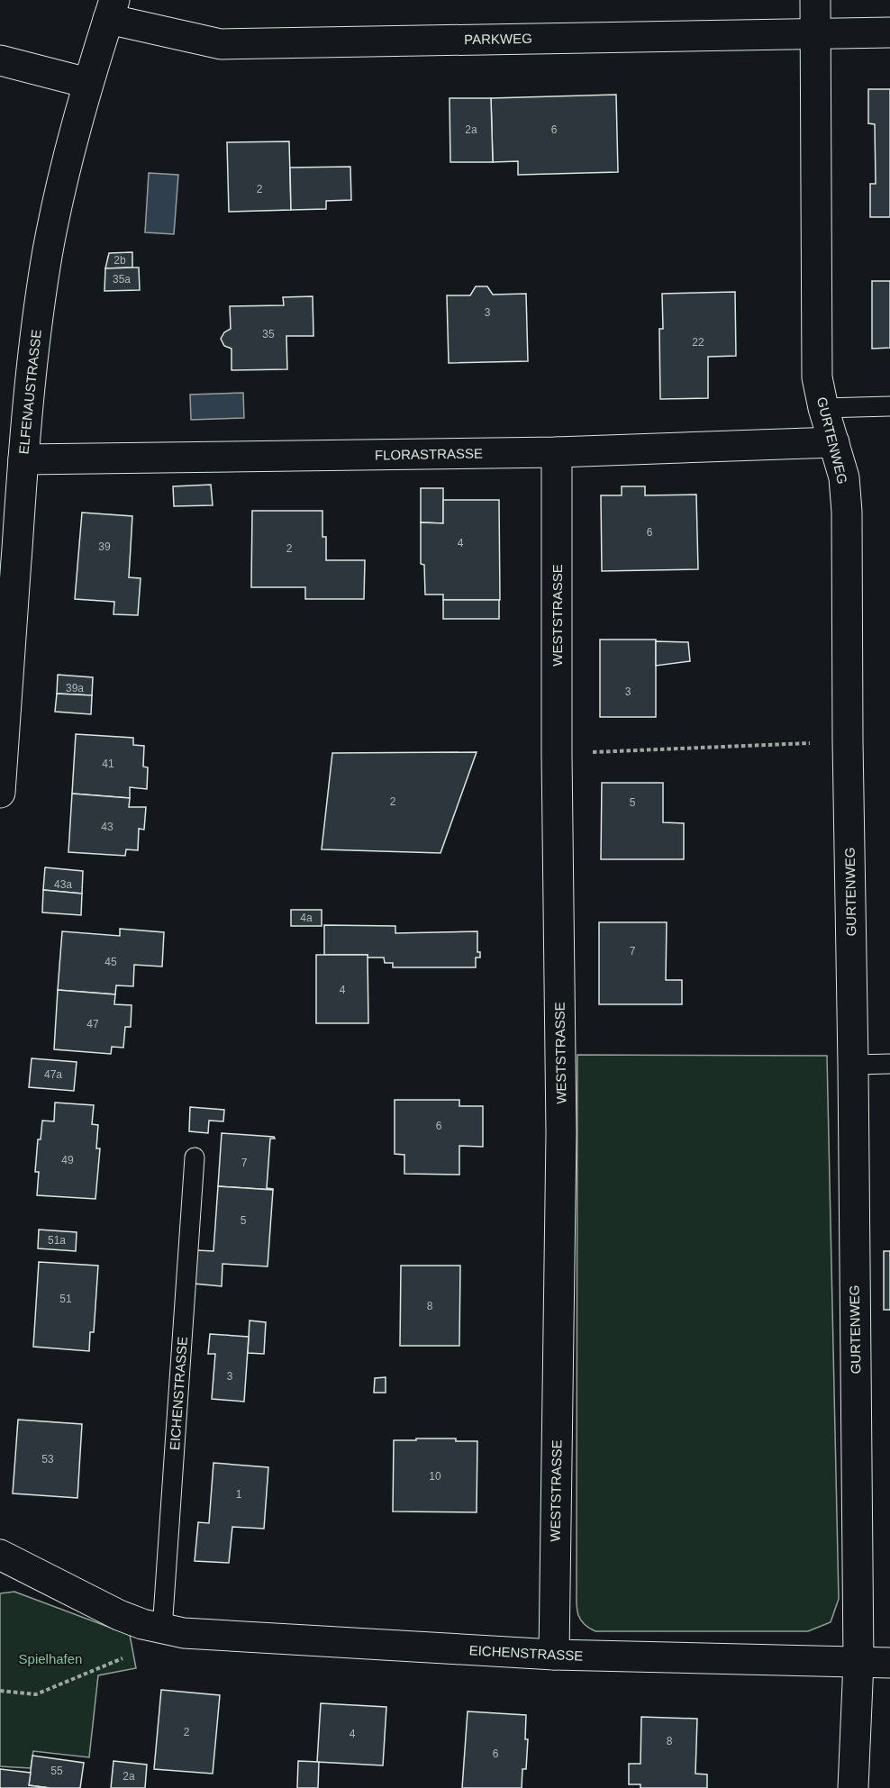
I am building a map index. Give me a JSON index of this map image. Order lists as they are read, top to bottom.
{
  "streets": {
    "street": [
      "PARKWEG",
      "ELFENAUSTRASSE",
      "GURTENWEG",
      "FLORASTRASSE",
      "WESTSTRASSE",
      "EICHENSTRASSE"
    ]
  },
  "crossings": [
    ["PARKWEG", "ELFENAUSTRASSE"],
    ["PARKWEG", "GURTENWEG"],
    ["ELFENAUSTRASSE", "FLORASTRASSE"],
    ["GURTENWEG", "FLORASTRASSE"],
    ["GURTENWEG", "EICHENSTRASSE"],
    ["FLORASTRASSE", "WESTSTRASSE"],
    ["WESTSTRASSE", "EICHENSTRASSE"]
  ],
  "parks": ["Spielhafen"],
  "house_numbers": [
    "2a",
    "6",
    "2",
    "2b",
    "35a",
    "3",
    "35",
    "22",
    "6",
    "4",
    "39",
    "2",
    "39a",
    "3",
    "41",
    "2",
    "5",
    "43",
    "43a",
    "4a",
    "7",
    "45",
    "4",
    "47",
    "47a",
    "6",
    "49",
    "7",
    "5",
    "51a",
    "51",
    "8",
    "3",
    "53",
    "10",
    "1",
    "2",
    "4",
    "8",
    "6",
    "55",
    "2a"
  ]
}
